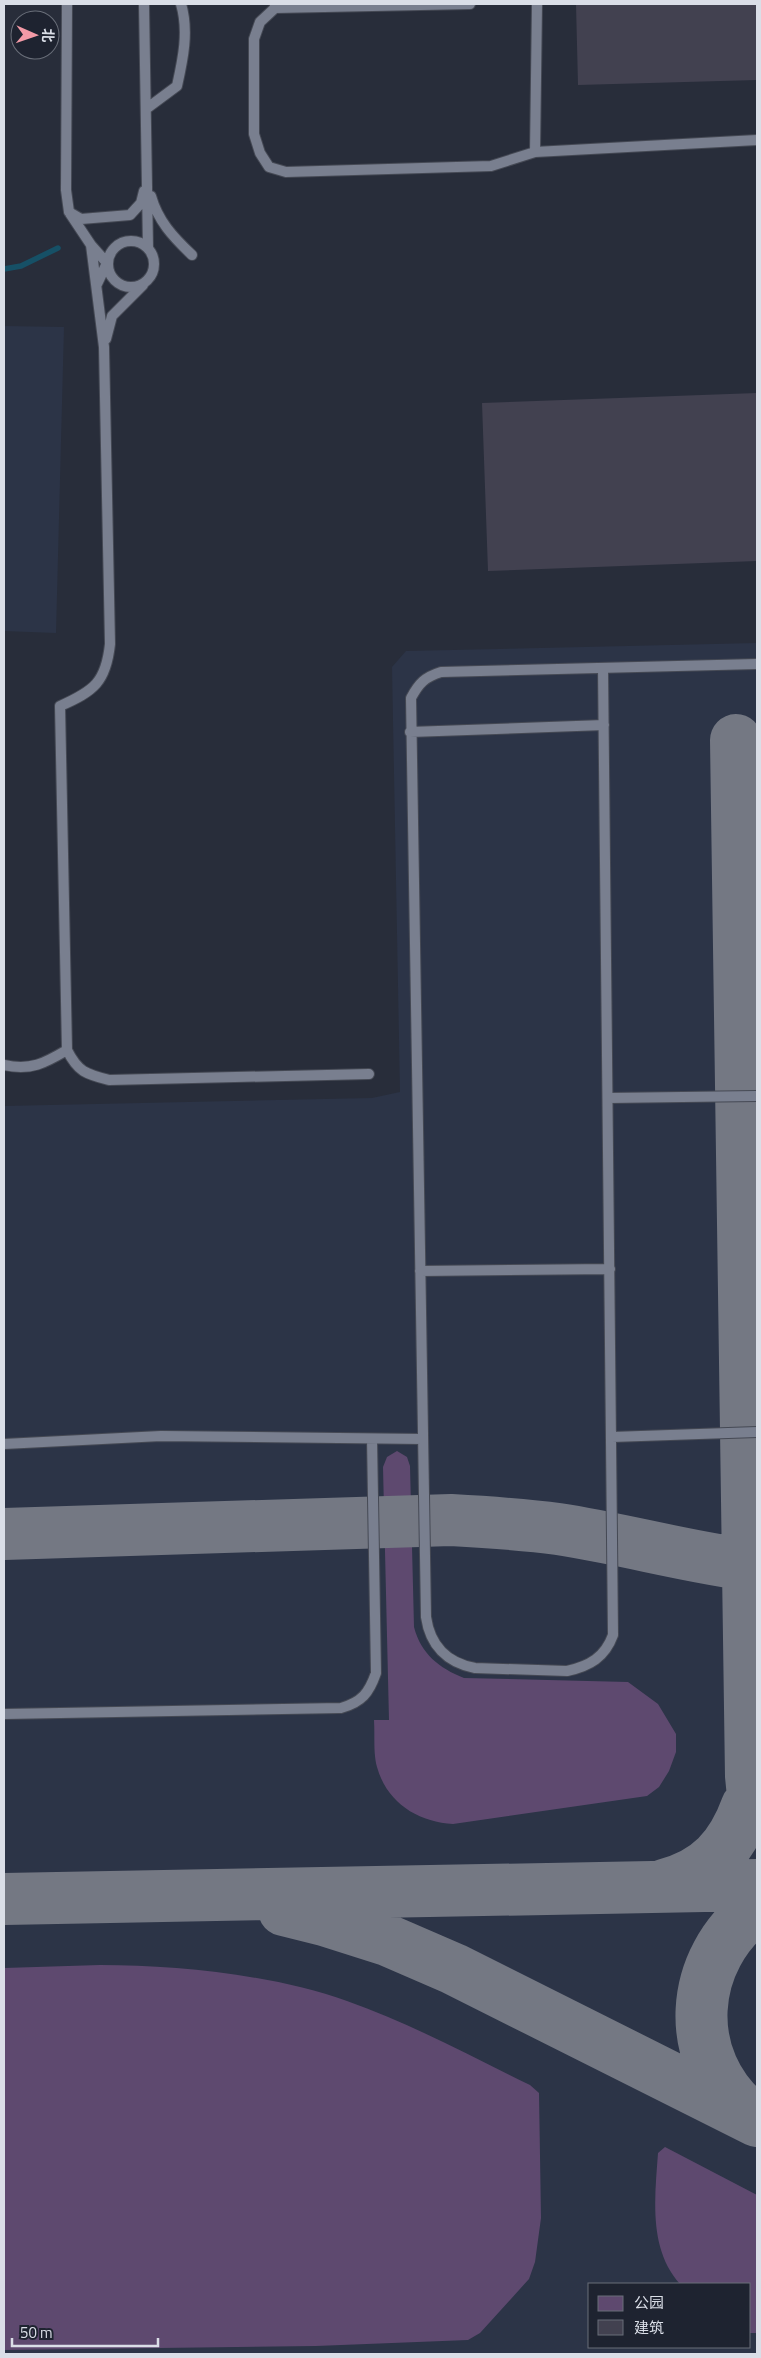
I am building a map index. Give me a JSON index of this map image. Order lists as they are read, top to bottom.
{
  "legend": ["公园", "建筑"],
  "scale_bar": "50 m",
  "north": "right"
}
